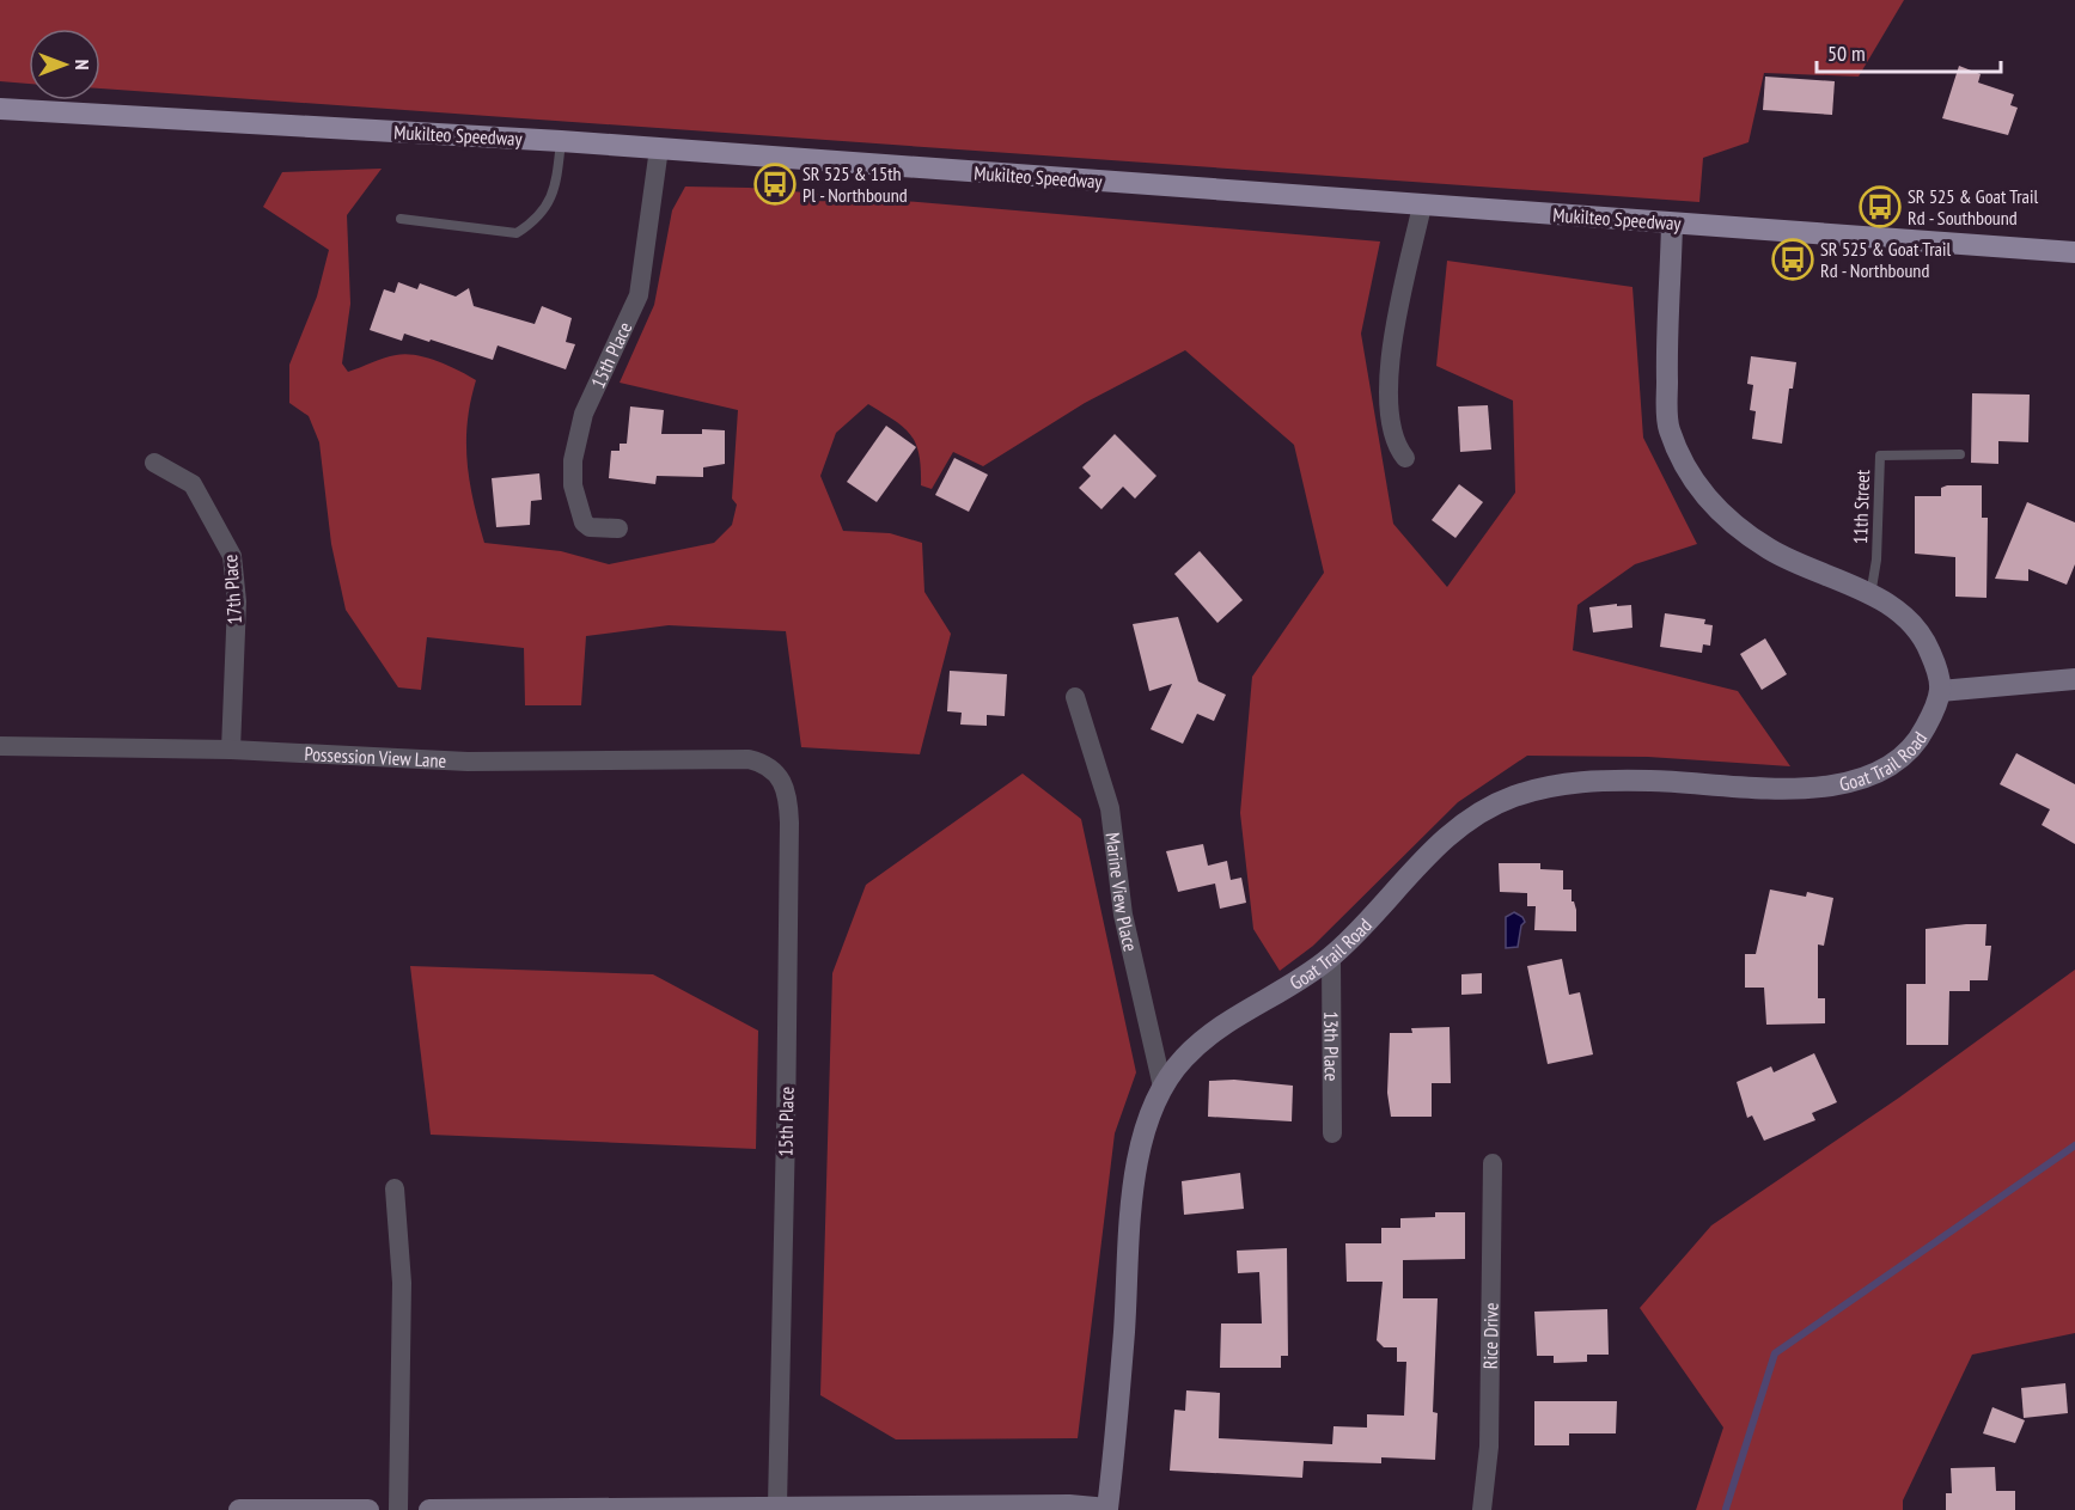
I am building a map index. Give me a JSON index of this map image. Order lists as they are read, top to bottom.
{
  "streets": {
    "main road": ["Mukilteo Speedway"],
    "street": [
      "15th Place",
      "17th Place",
      "Goat Trail Road",
      "Possession View Lane",
      "Marine View Place",
      "13th Place",
      "Rice Drive"
    ],
    "lane": ["11th Street"]
  },
  "crossings": [
    ["Mukilteo Speedway", "15th Place"],
    ["15th Place", "Goat Trail Road"],
    ["15th Place", "Possession View Lane"],
    ["17th Place", "Possession View Lane"],
    ["Goat Trail Road", "Marine View Place"],
    ["Goat Trail Road", "13th Place"]
  ],
  "places": {
    "bus stop": ["SR 525 & 15th Pl - Northbound", "SR 525 & Goat Trail Rd - Southbound", "SR 525 & Goat Trail Rd - Northbound"]
  },
  "scale_bar": "50 m",
  "north": "right"
}
